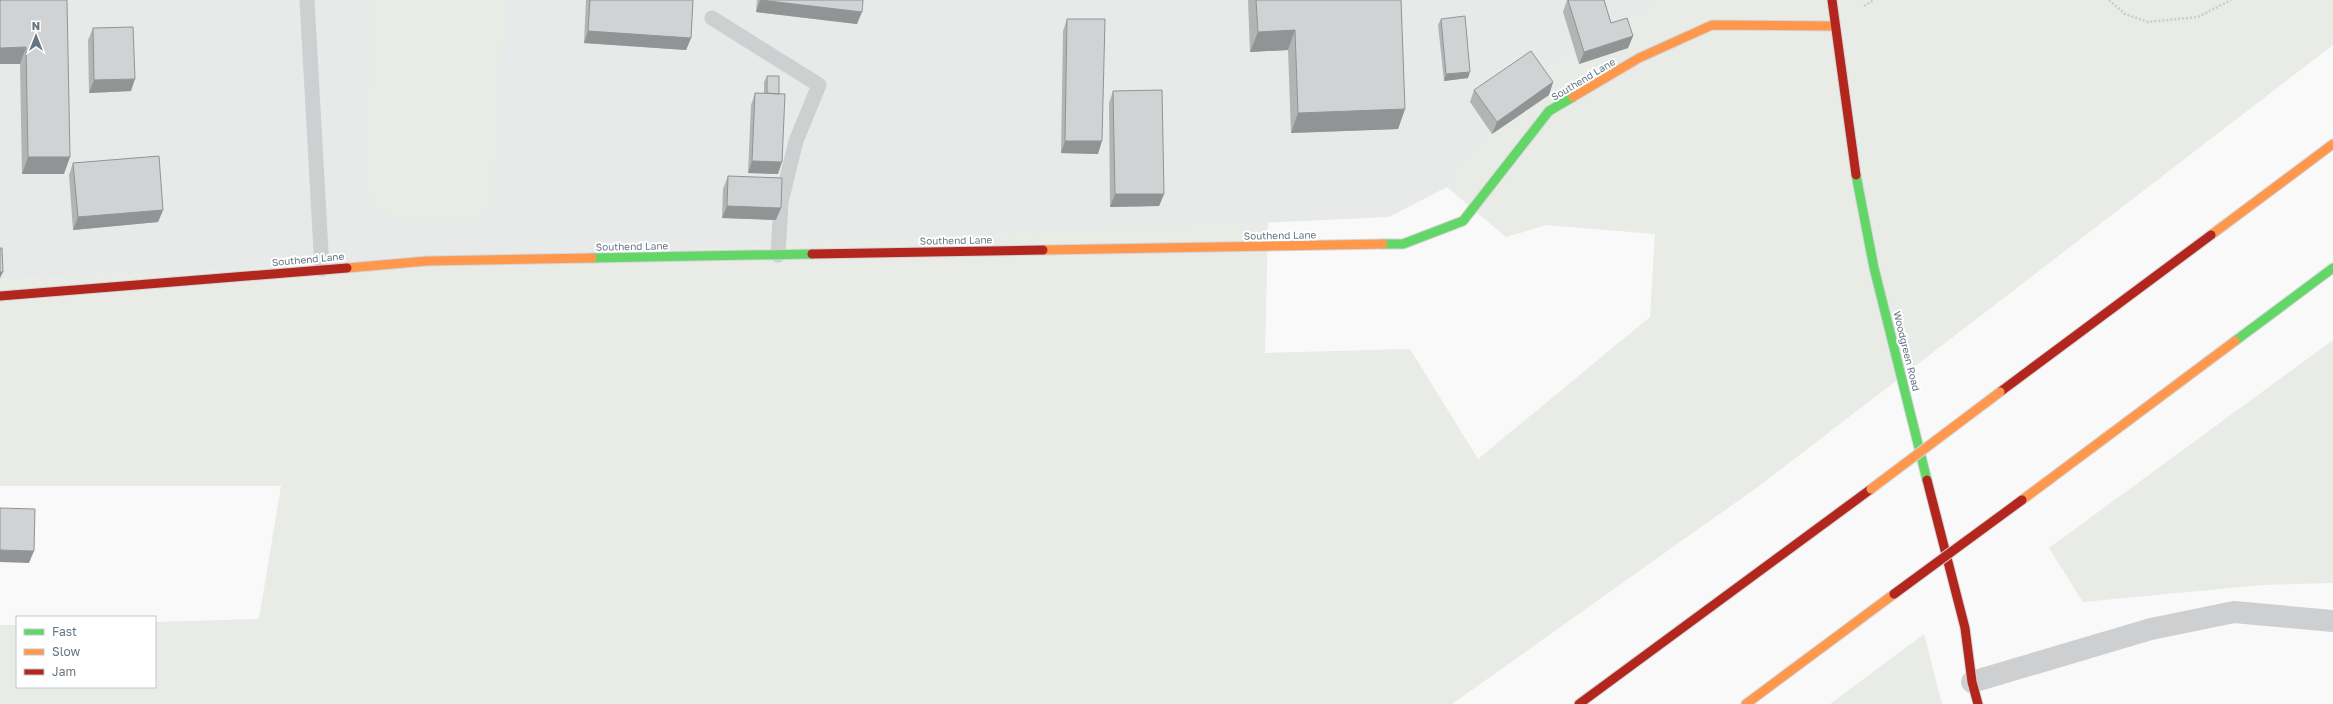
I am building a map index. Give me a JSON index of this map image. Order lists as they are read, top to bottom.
{
  "streets": {
    "main road": ["Southend Lane", "Woodgreen Road"]
  },
  "crossings": [
    ["Southend Lane", "Woodgreen Road"]
  ],
  "legend": ["Fast", "Slow", "Jam"],
  "north": "top"
}
